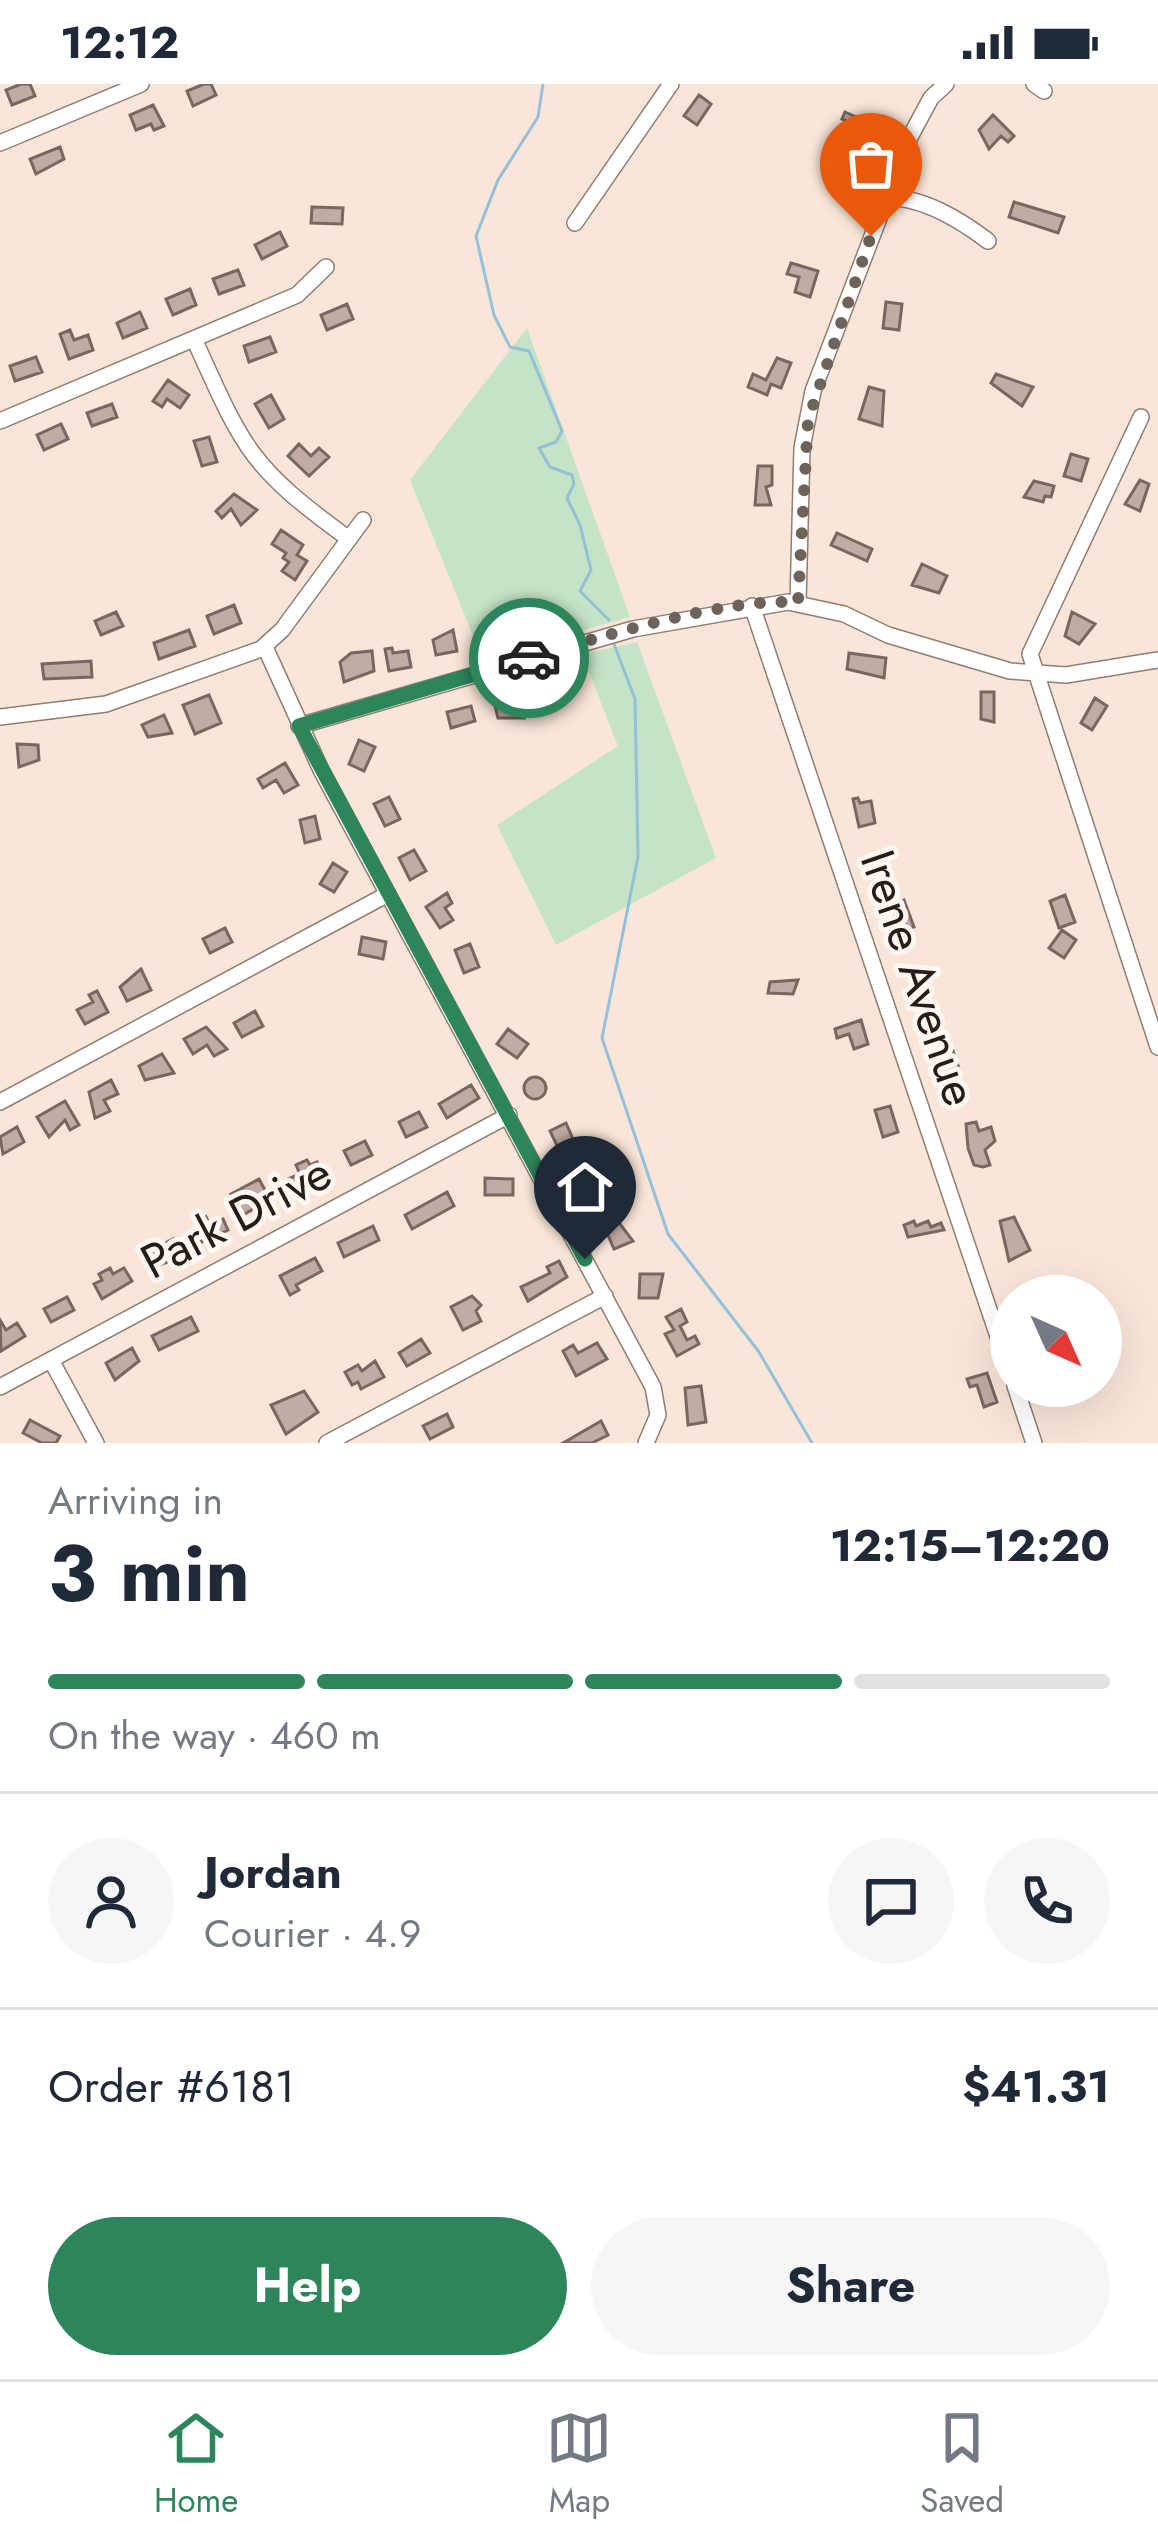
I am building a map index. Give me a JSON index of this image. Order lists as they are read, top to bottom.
{
  "streets": {
    "street": ["Irene Avenue", "Park Drive"]
  },
  "north": "bottom right",
  "page": {
    "status": "12:12",
    "heading": ["3 min", "Arriving in", "12:15–12:20"],
    "panel": [
      "Jordan",
      "Courier · 4.9",
      "Order #6181",
      "$41.31"
    ],
    "bar": "On the way · 460 m",
    "buttons": ["Help", "Share"],
    "tabs": ["Home", "Map", "Saved"]
  }
}
